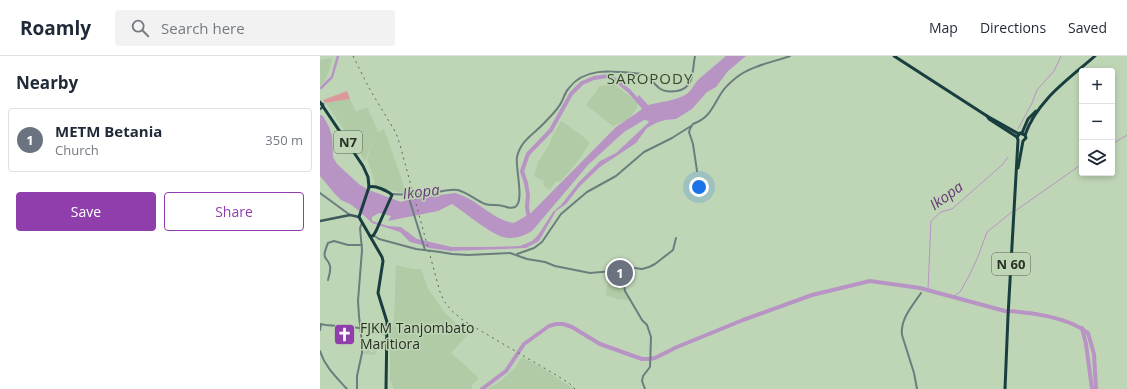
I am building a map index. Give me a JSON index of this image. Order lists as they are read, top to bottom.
{
  "streets": {
    "main road": ["N7", "N 60"]
  },
  "districts": ["SAROPODY"],
  "water": ["Ikopa"],
  "places": {
    "church": ["FJKM Tanjombato Maritiora"]
  },
  "page": {
    "header": "Roamly",
    "search": "Search here",
    "nav": ["Map", "Directions", "Saved"],
    "heading": "Nearby",
    "map_buttons": ["+", "−"],
    "list": [
      {
        "mark": "1",
        "name": "METM Betania",
        "note": "Church",
        "value": "350 m"
      }
    ],
    "buttons": ["Save", "Share"],
    "pins": "1"
  }
}
